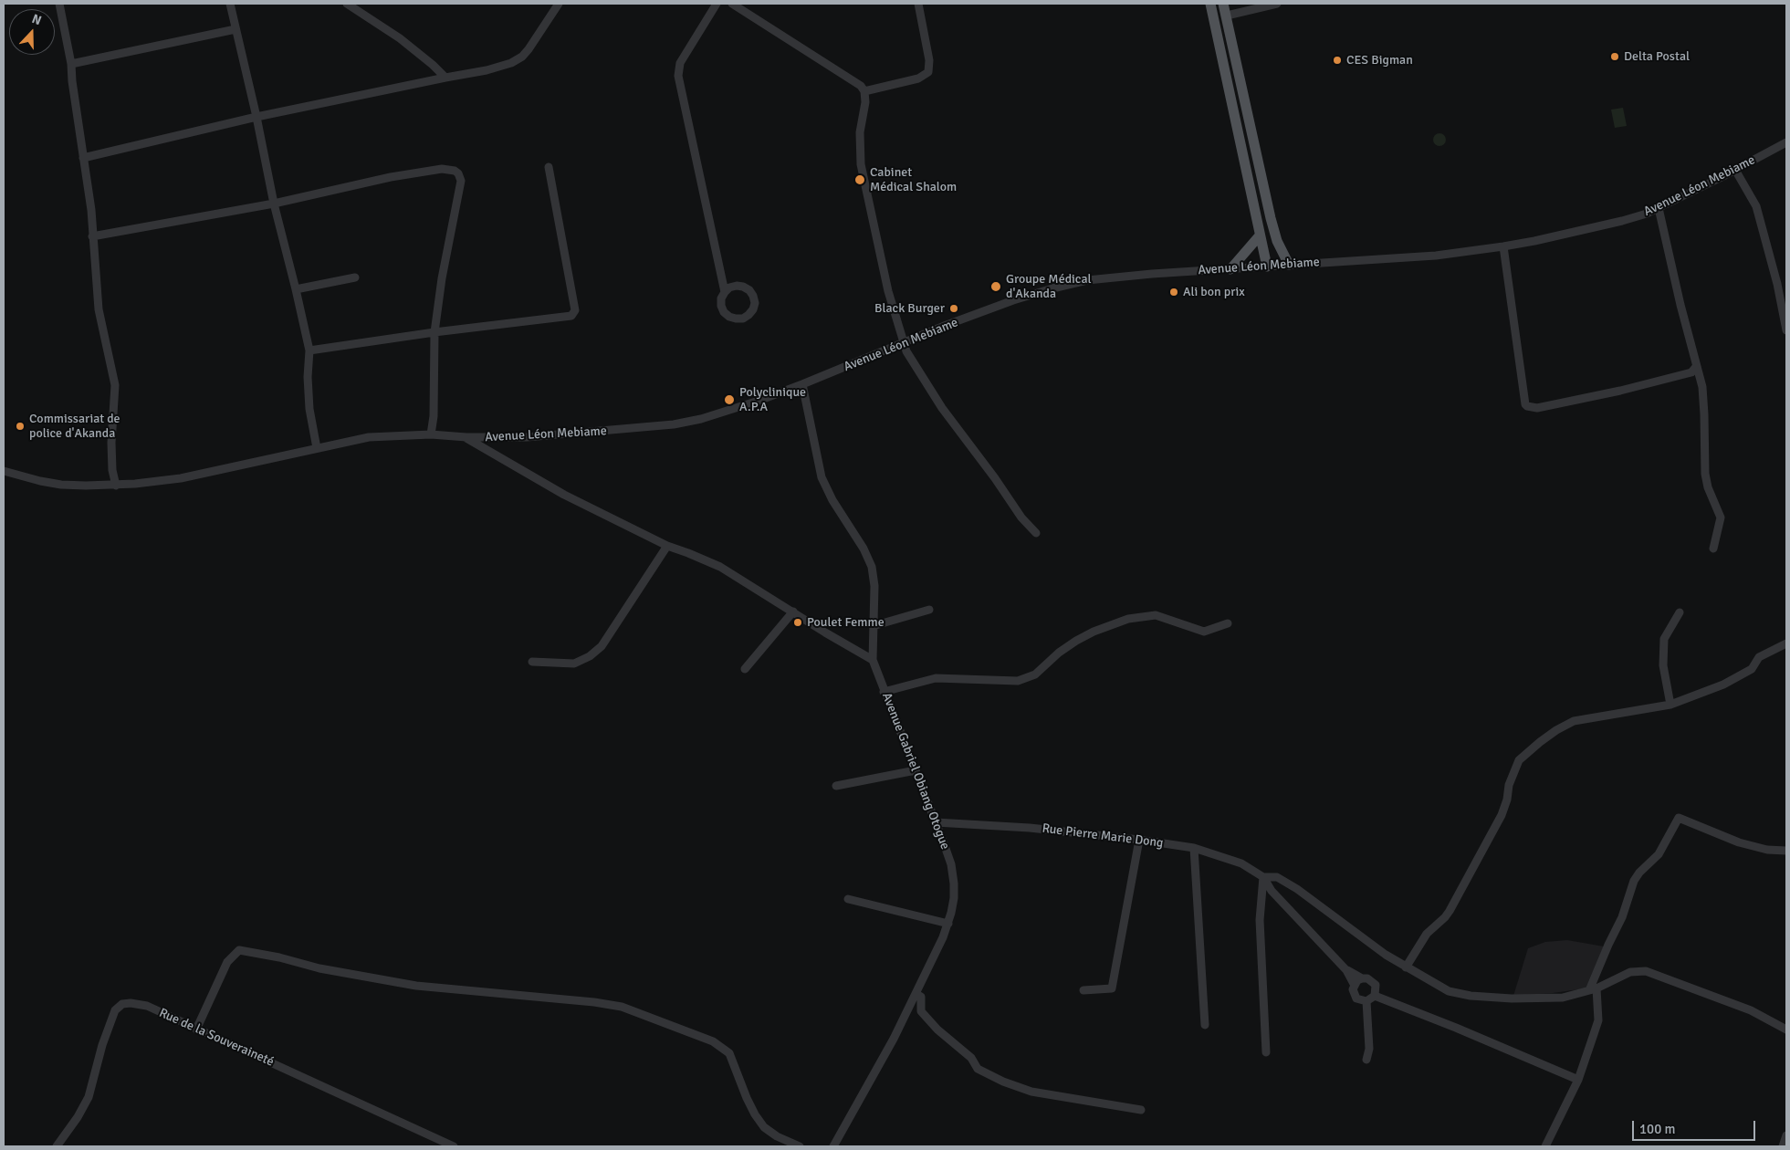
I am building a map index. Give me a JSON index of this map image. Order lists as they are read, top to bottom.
{
  "streets": {
    "street": [
      "Avenue Léon Mebiame",
      "Avenue Gabriel Obiang Otogue",
      "Rue Pierre Marie Dong",
      "Rue de la Souveraineté"
    ]
  },
  "crossings": [
    ["Avenue Léon Mebiame", "Avenue Gabriel Obiang Otogue"],
    ["Avenue Gabriel Obiang Otogue", "Rue Pierre Marie Dong"]
  ],
  "places": [
    "Delta Postal",
    "CES Bigman",
    "Cabinet Médical Shalom",
    "Groupe Médical d'Akanda",
    "Ali bon prix",
    "Black Burger",
    "Polyclinique A.P.A",
    "Commissariat de police d'Akanda",
    "Poulet Femme"
  ],
  "scale_bar": "100 m",
  "north": "top"
}
